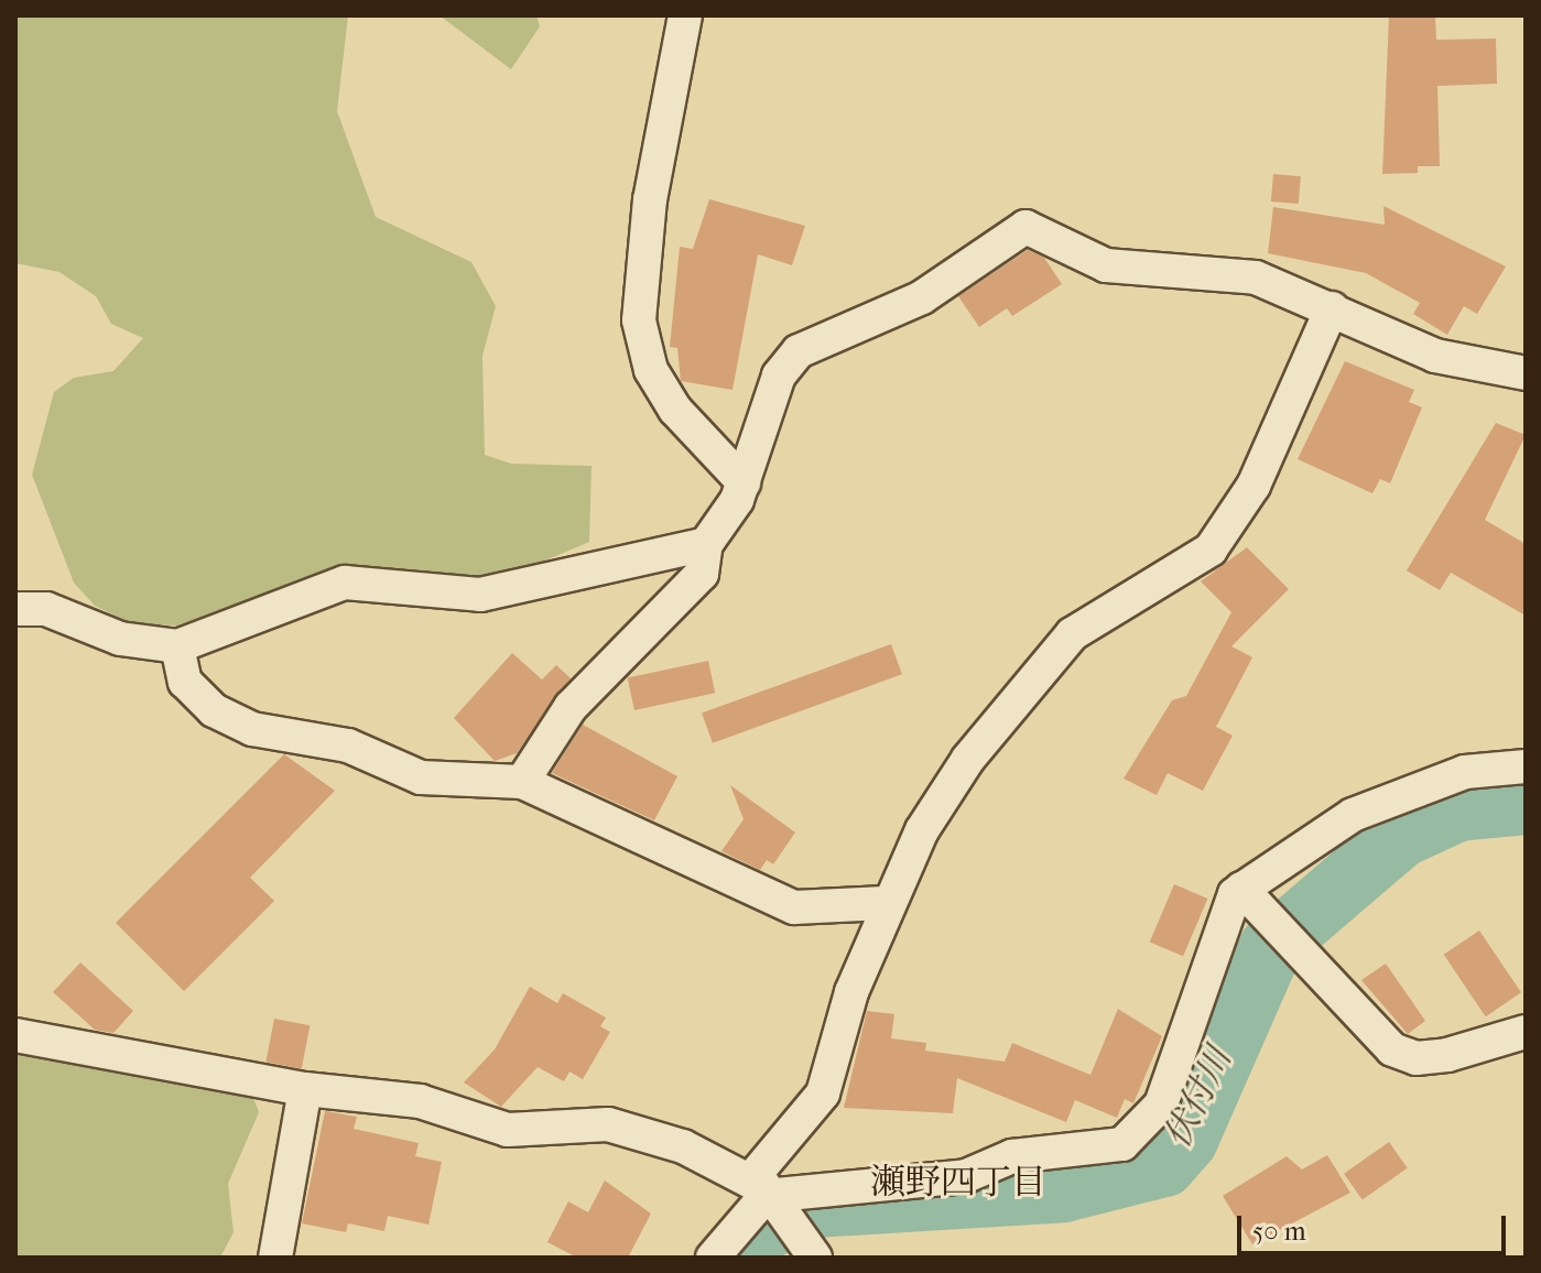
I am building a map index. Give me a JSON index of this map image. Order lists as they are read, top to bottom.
{
  "districts": ["瀬野四丁目"],
  "water": ["伏付川"],
  "scale_bar": "50 m"
}
